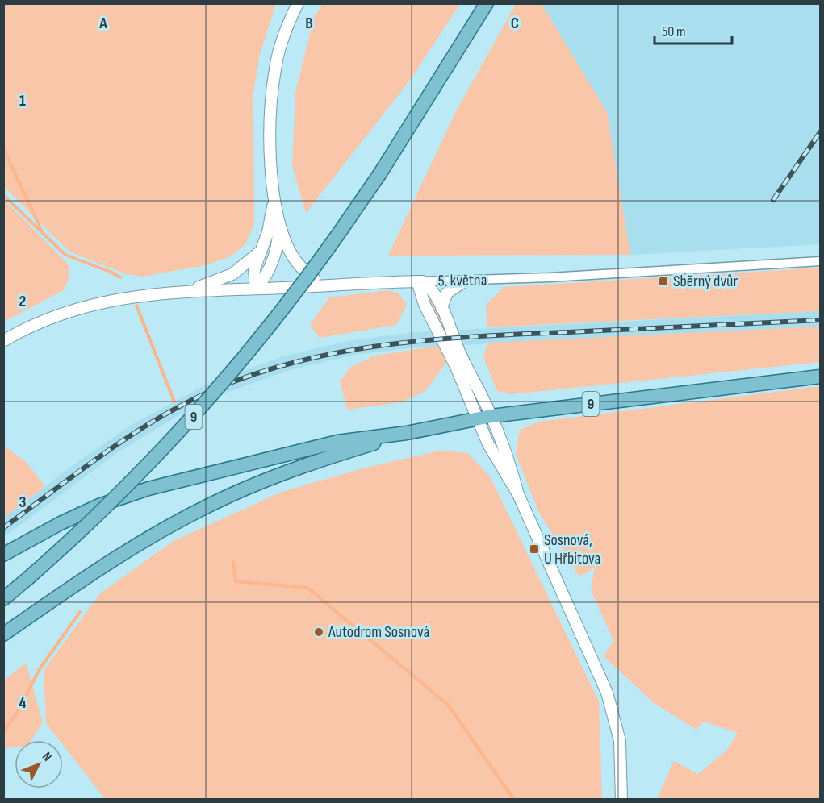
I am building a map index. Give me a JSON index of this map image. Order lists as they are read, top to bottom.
{
  "streets": {
    "main road": ["9"],
    "street": ["5. května"]
  },
  "places": {
    "transit": ["Sběrný dvůr", "Sosnová, U Hřbitova"],
    "other": ["Autodrom Sosnová"]
  },
  "scale_bar": "50 m",
  "north": "top right",
  "grid": {
    "columns": ["A", "B", "C"],
    "rows": [
      "1",
      "2",
      "3",
      "4"
    ]
  }
}
